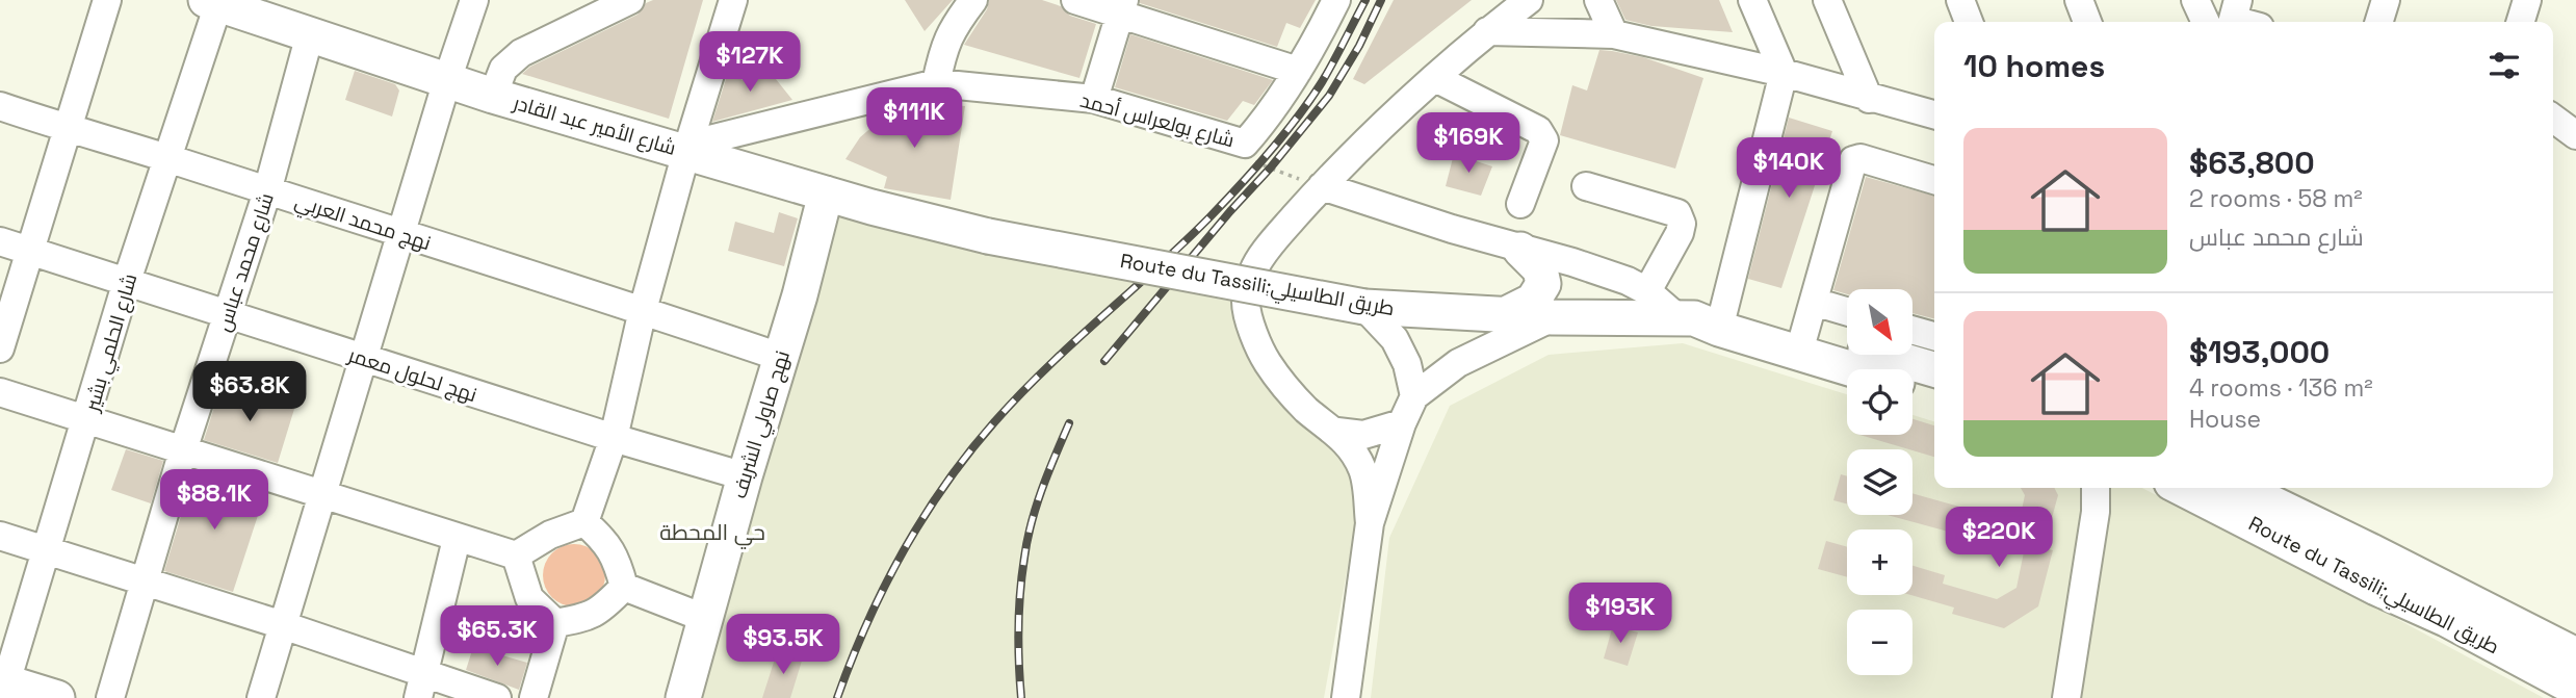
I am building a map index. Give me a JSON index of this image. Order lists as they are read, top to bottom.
{
  "streets": {
    "main road": ["شارع الأمير عبد القادر", "Route du Tassili;طريق الطاسيلي", "نهج صاولي الشربف"],
    "street": [
      "شارع بولعراس أحمد",
      "نهج محمد العربي",
      "شارع محمد عباس",
      "شارع الحلمي بشير",
      "نهج لحلول معمر"
    ]
  },
  "crossings": [
    ["شارع بولعراس أحمد", "شارع الأمير عبد القادر"],
    ["شارع الأمير عبد القادر", "شارع محمد عباس"],
    ["شارع الأمير عبد القادر", "Route du Tassili;طريق الطاسيلي"],
    ["شارع الأمير عبد القادر", "شارع الحلمي بشير"],
    ["شارع الأمير عبد القادر", "نهج صاولي الشربف"],
    ["نهج محمد العربي", "شارع محمد عباس"],
    ["نهج محمد العربي", "شارع الحلمي بشير"],
    ["نهج محمد العربي", "نهج صاولي الشربف"],
    ["شارع محمد عباس", "نهج لحلول معمر"],
    ["شارع الحلمي بشير", "نهج لحلول معمر"],
    ["نهج لحلول معمر", "نهج صاولي الشربف"]
  ],
  "districts": ["حي المحطة"],
  "north": "bottom right",
  "page": {
    "heading": "10 homes",
    "price": [
      "$127K",
      "$111K",
      "$169K",
      "$140K",
      "$63.8K",
      "$88.1K",
      "$220K",
      "$193K",
      "$65.3K",
      "$93.5K"
    ],
    "list": [
      {
        "name": "$63,800",
        "note": "2 rooms · 58 m² · شارع محمد عباس"
      },
      {
        "name": "$193,000",
        "note": "4 rooms · 136 m² · House"
      }
    ],
    "map_buttons": ["+", "−"]
  }
}
